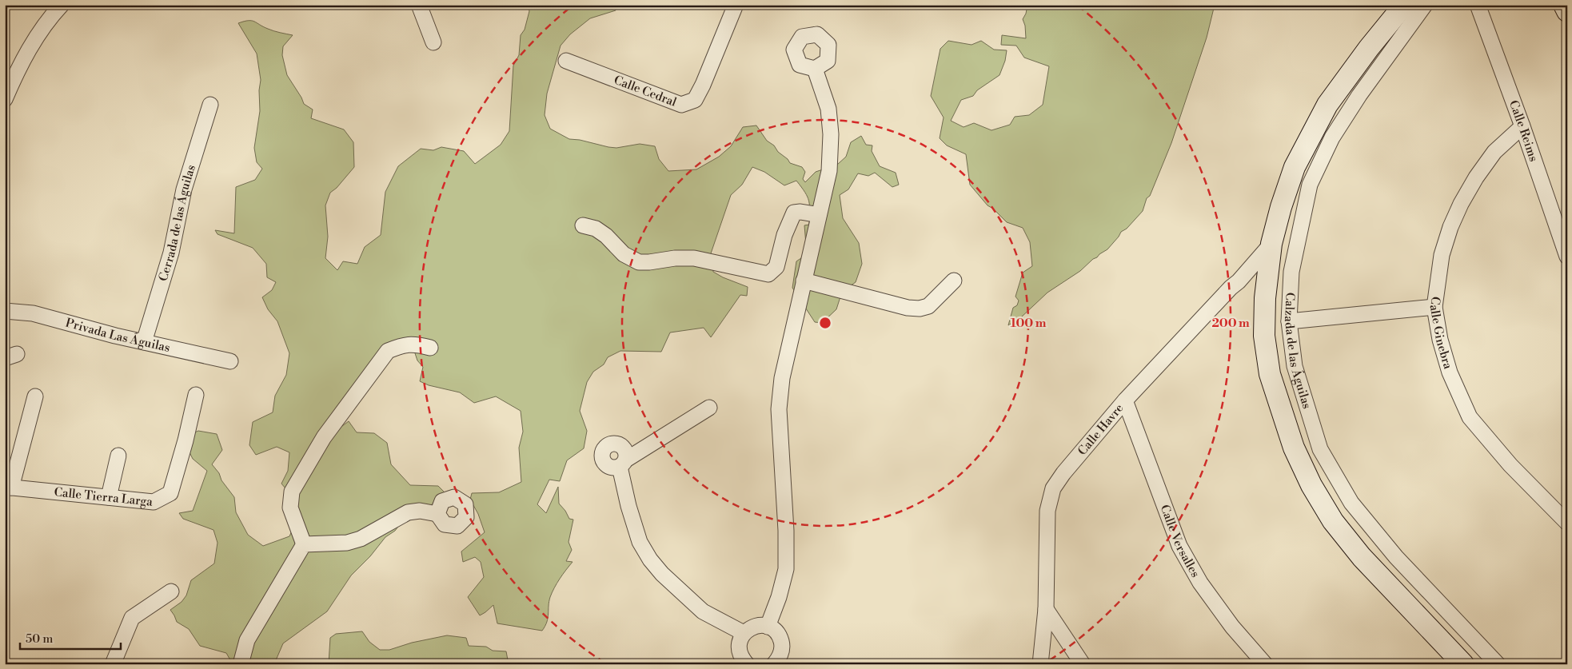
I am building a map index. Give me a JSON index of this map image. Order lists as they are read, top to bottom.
{
  "streets": {
    "street": [
      "Calle Cedral",
      "Calle Reims",
      "Cerrada de las Águilas",
      "Calle Ginebra",
      "Privada Las Águilas",
      "Calzada de las Águilas",
      "Calle Havre",
      "Calle Tierra Larga",
      "Calle Versalles"
    ]
  },
  "crossings": [
    ["Calle Reims", "Calle Ginebra"],
    ["Cerrada de las Águilas", "Privada Las Águilas"],
    ["Calle Havre", "Calle Versalles"]
  ],
  "scale_bar": "50 m",
  "rings": ["100 m", "200 m"]
}
